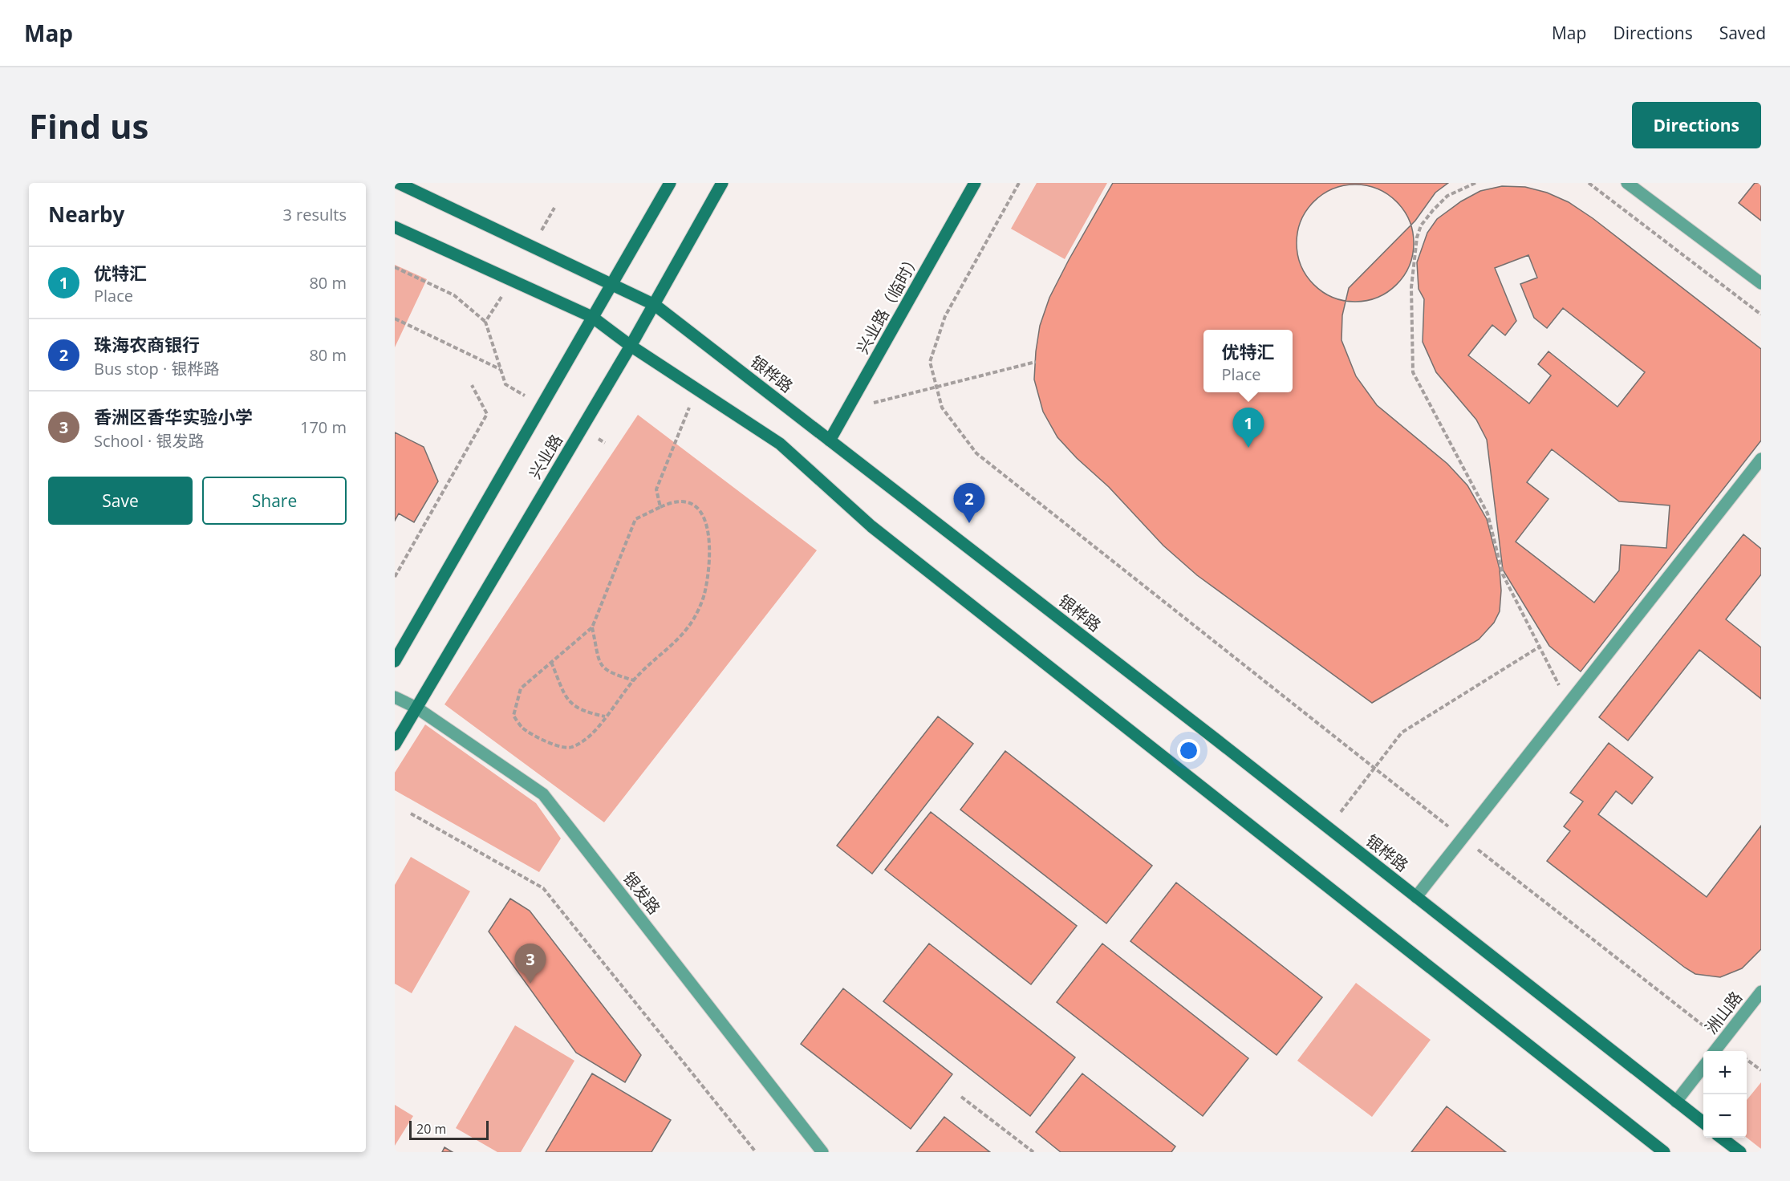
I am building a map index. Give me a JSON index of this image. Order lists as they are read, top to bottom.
{
  "streets": {
    "main road": ["兴业路（临时）", "银桦路", "兴业路"],
    "street": ["银发路", "洲山路"]
  },
  "crossings": [
    ["兴业路（临时）", "银桦路"],
    ["银桦路", "兴业路"],
    ["兴业路", "银发路"]
  ],
  "scale_bar": "20 m",
  "page": {
    "header": "Map",
    "nav": ["Map", "Directions", "Saved"],
    "buttons": [
      "Directions",
      ["Save", "Share"]
    ],
    "title": "Find us",
    "heading": ["Nearby", "3 results"],
    "list": [
      {
        "mark": "1",
        "name": "优特汇",
        "note": "Place",
        "value": "80 m"
      },
      {
        "mark": "2",
        "name": "珠海农商银行",
        "note": "Bus stop · 银桦路",
        "value": "80 m"
      },
      {
        "mark": "3",
        "name": "香洲区香华实验小学",
        "note": "School · 银发路",
        "value": "170 m"
      }
    ],
    "popup": ["优特汇", "Place"],
    "pins": ["1", "2", "3"],
    "map_buttons": ["+", "−"],
    "scale": "20 m"
  }
}
